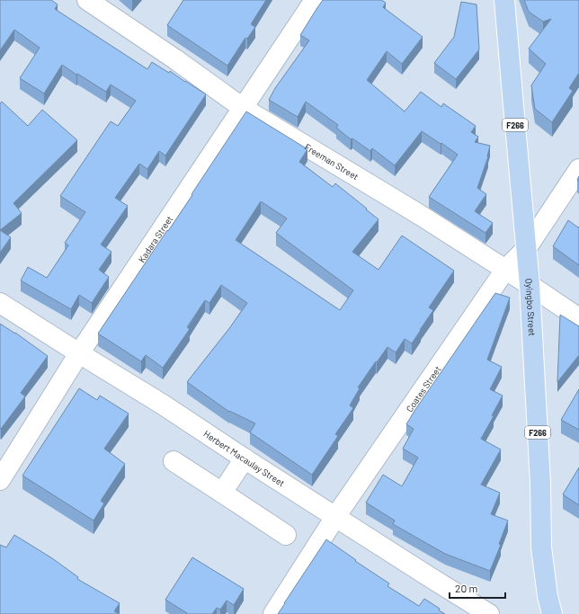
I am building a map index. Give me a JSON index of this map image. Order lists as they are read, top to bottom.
{
  "streets": {
    "highway": ["F266", "Oyingbo Street"],
    "street": [
      "Freeman Street",
      "Kadara Street",
      "Coates Street",
      "Herbert Macaulay Street"
    ]
  },
  "crossings": [
    ["Freeman Street", "Kadara Street"],
    ["Freeman Street", "Oyingbo Street"],
    ["Freeman Street", "Coates Street"],
    ["Kadara Street", "Herbert Macaulay Street"],
    ["Oyingbo Street", "Coates Street"],
    ["Coates Street", "Herbert Macaulay Street"]
  ],
  "scale_bar": "20 m"
}
